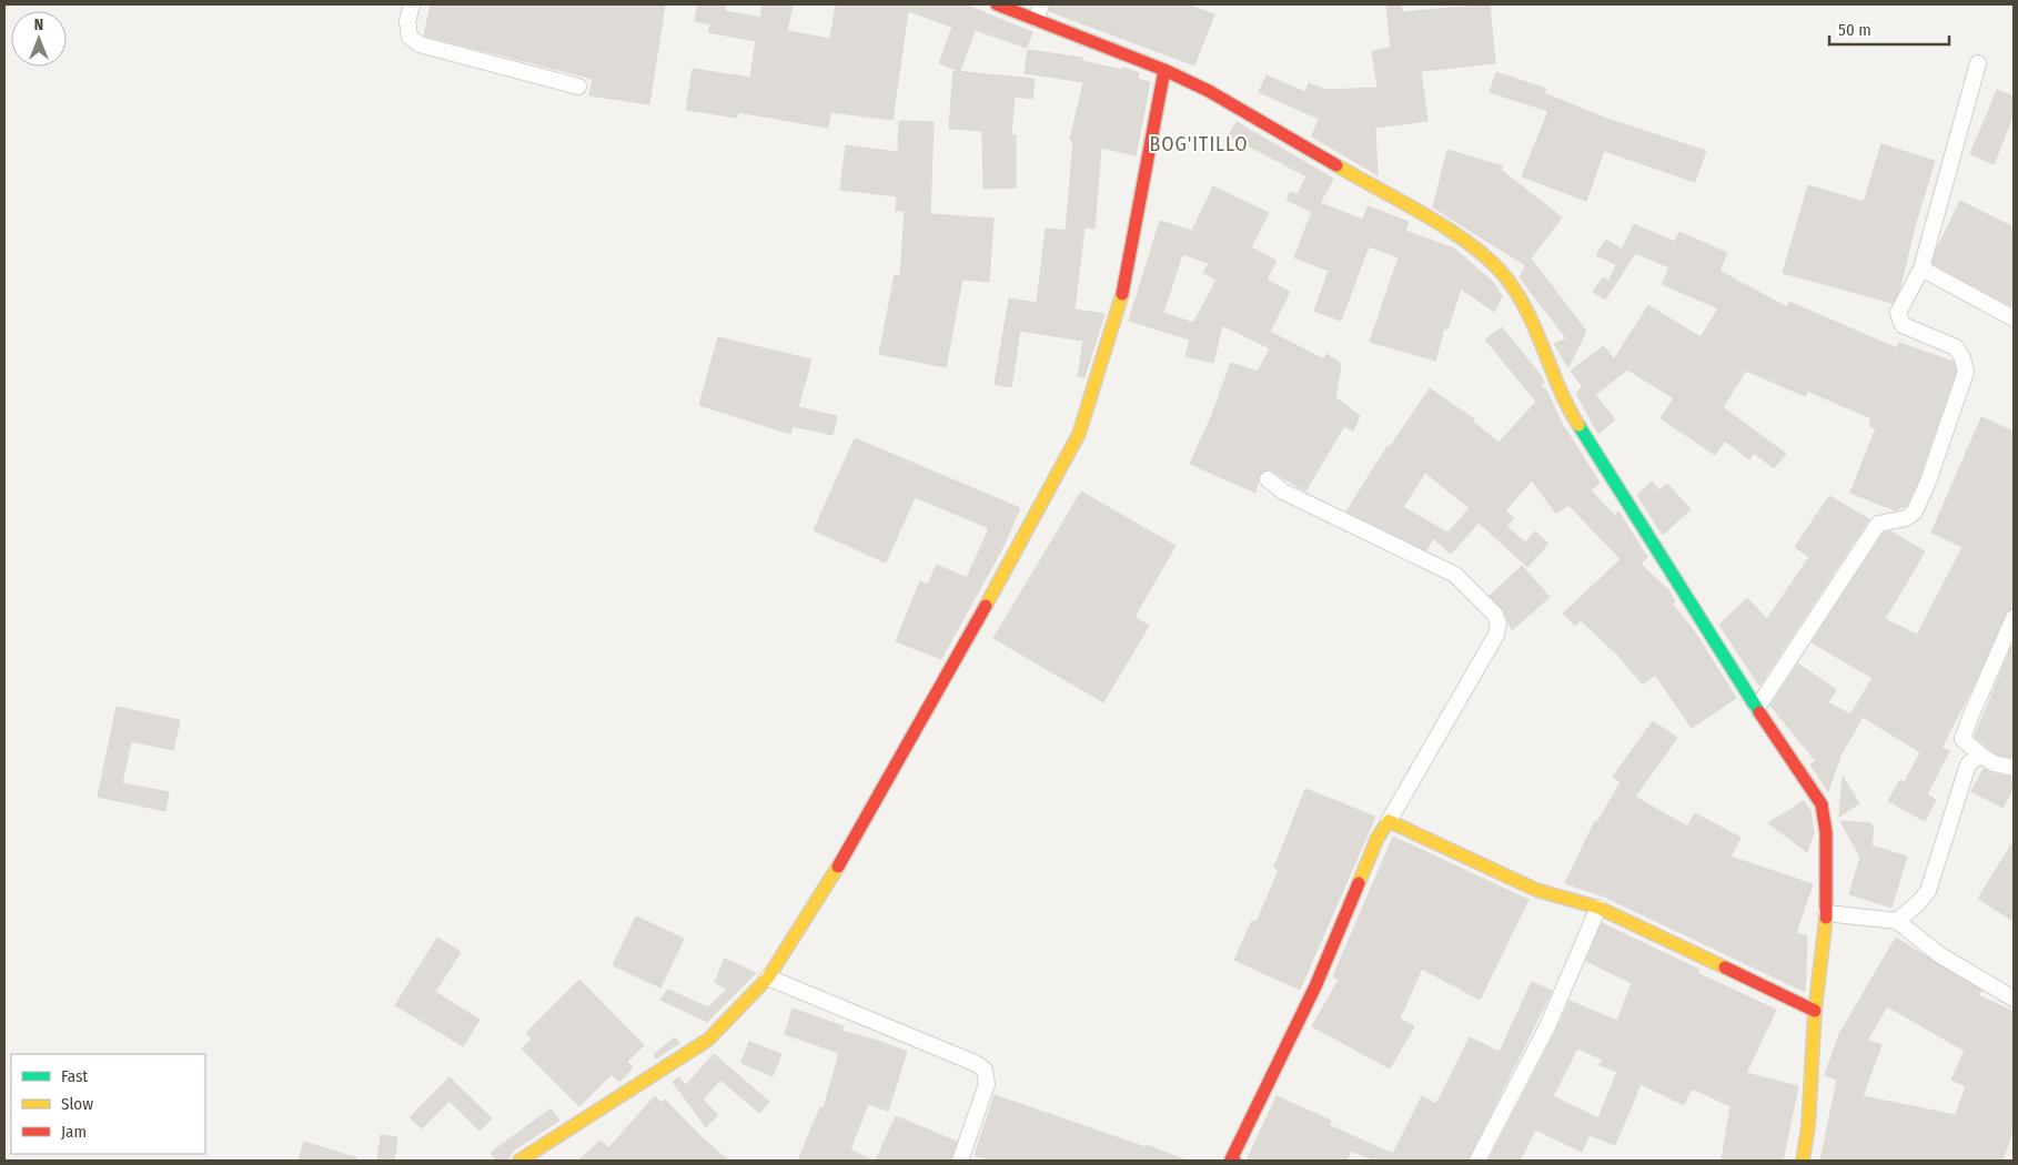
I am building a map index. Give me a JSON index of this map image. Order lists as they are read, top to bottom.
{
  "districts": ["BOG'ITILLO"],
  "legend": ["Fast", "Slow", "Jam"],
  "scale_bar": "50 m",
  "north": "top"
}
